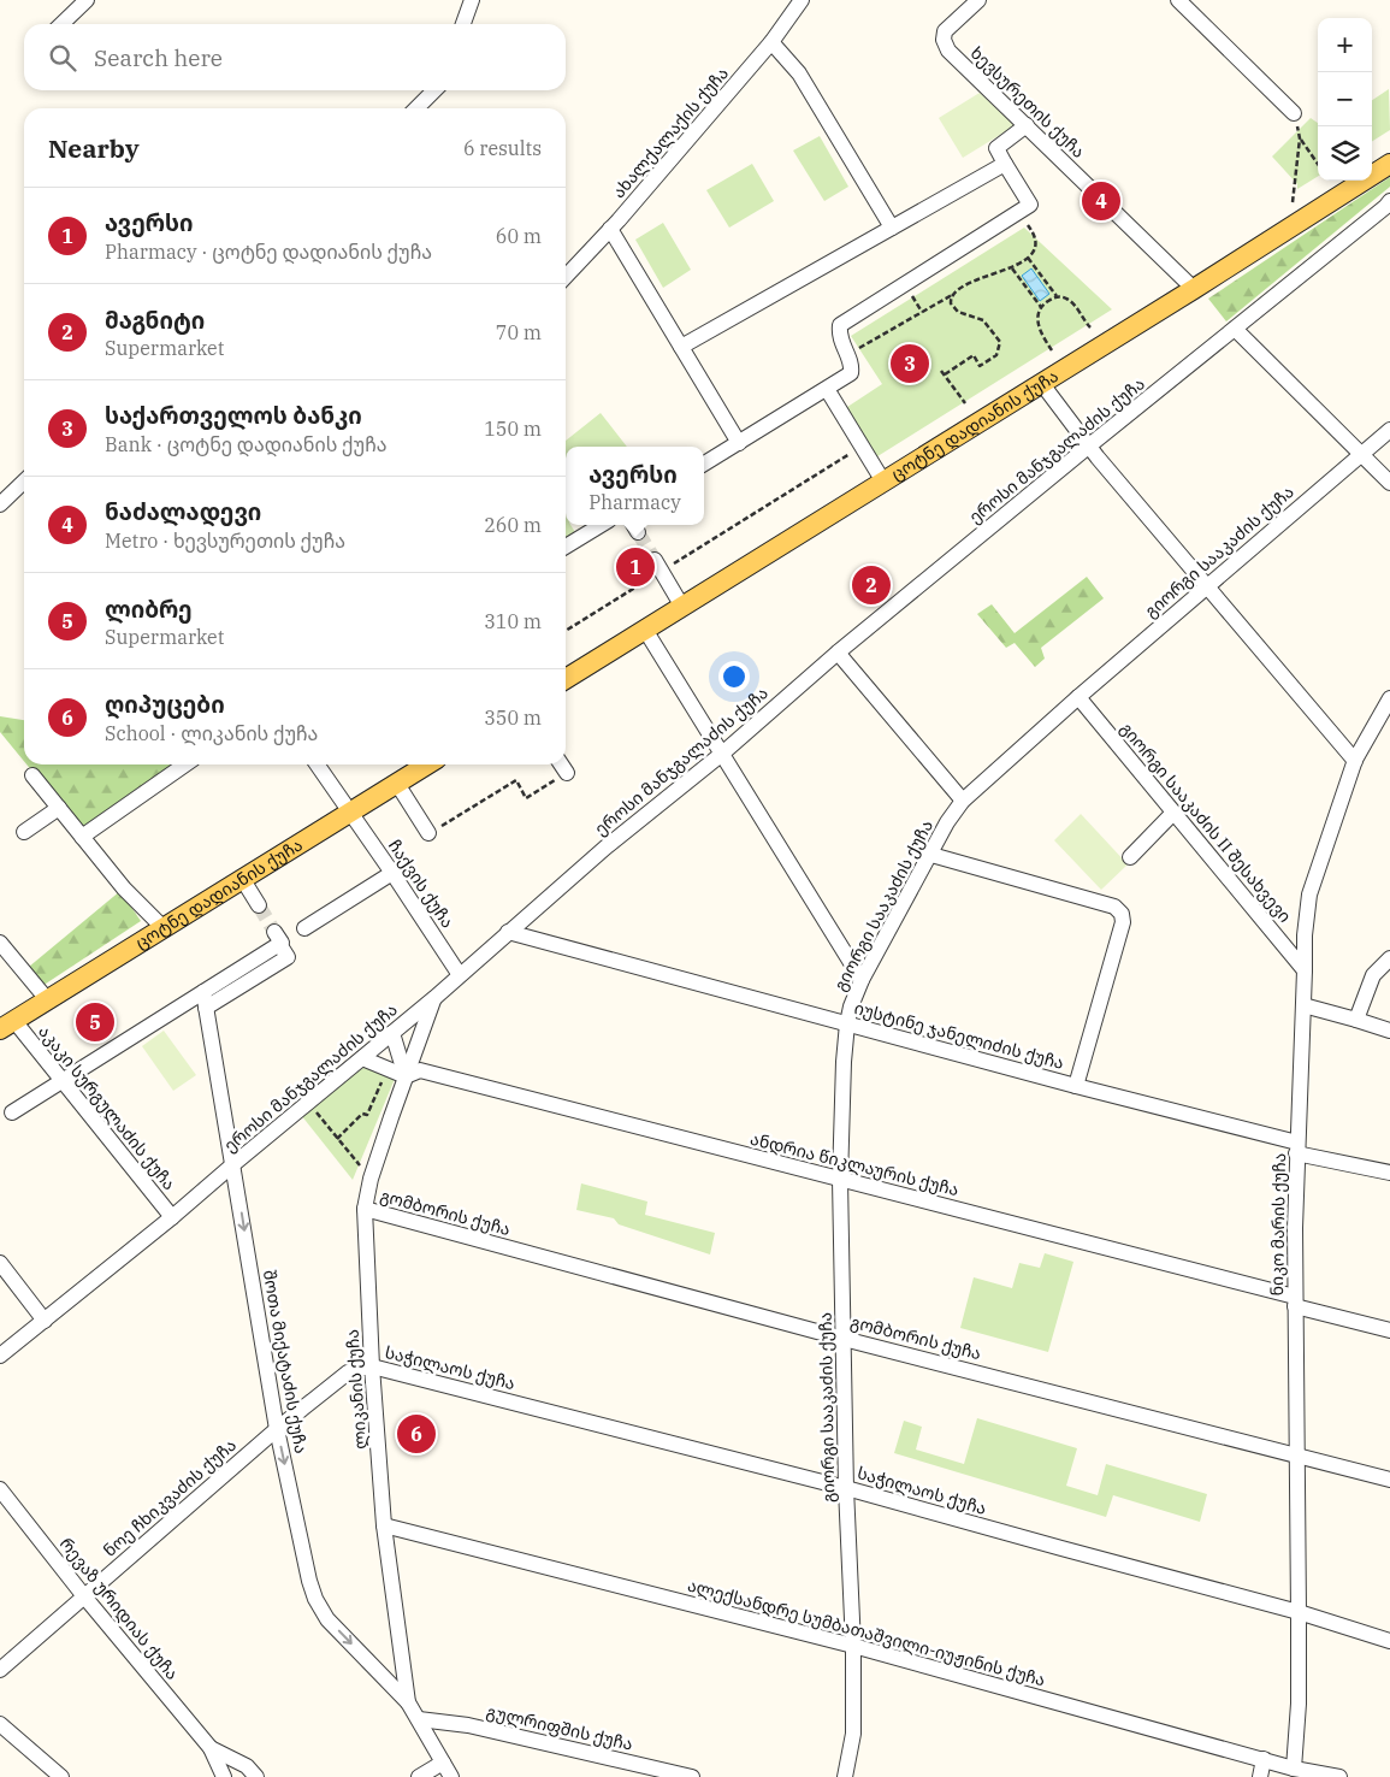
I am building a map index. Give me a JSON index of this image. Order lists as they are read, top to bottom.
{
  "streets": {
    "main road": ["ცოტნე დადიანის ქუჩა"],
    "street": [
      "ხევსურეთის ქუჩა",
      "ახალქალაქის ქუჩა",
      "ეროსი მანჯგალაძის ქუჩა",
      "გიორგი სააკაძის ქუჩა",
      "გიორგი სააკაძის II შესახვევი",
      "ჩაქვის ქუჩა",
      "იუსტინე ჯანელიძის ქუჩა",
      "აკაკი სურგულაძის ქუჩა",
      "ანდრია წიკლაურის ქუჩა",
      "გომბორის ქუჩა",
      "ნიკო მარის ქუჩა",
      "შოთა მიქატაძის ქუჩა",
      "საჭილაოს ქუჩა",
      "ლიკანის ქუჩა",
      "ნოე ჩხიკვაძის ქუჩა",
      "რევაზ ურიდიას ქუჩა",
      "ალექსანდრე სუმბათაშვილი-იუჟინის ქუჩა",
      "გულრიფშის ქუჩა"
    ]
  },
  "crossings": [
    ["ხევსურეთის ქუჩა", "ცოტნე დადიანის ქუჩა"],
    ["ცოტნე დადიანის ქუჩა", "ჩაქვის ქუჩა"],
    ["ცოტნე დადიანის ქუჩა", "აკაკი სურგულაძის ქუჩა"],
    ["ეროსი მანჯგალაძის ქუჩა", "ჩაქვის ქუჩა"],
    ["ეროსი მანჯგალაძის ქუჩა", "იუსტინე ჯანელიძის ქუჩა"],
    ["ეროსი მანჯგალაძის ქუჩა", "აკაკი სურგულაძის ქუჩა"],
    ["ეროსი მანჯგალაძის ქუჩა", "შოთა მიქატაძის ქუჩა"],
    ["ეროსი მანჯგალაძის ქუჩა", "ლიკანის ქუჩა"],
    ["გიორგი სააკაძის ქუჩა", "გიორგი სააკაძის II შესახვევი"],
    ["გიორგი სააკაძის ქუჩა", "იუსტინე ჯანელიძის ქუჩა"],
    ["გიორგი სააკაძის ქუჩა", "ანდრია წიკლაურის ქუჩა"],
    ["გიორგი სააკაძის ქუჩა", "გომბორის ქუჩა"],
    ["გიორგი სააკაძის ქუჩა", "საჭილაოს ქუჩა"],
    ["გიორგი სააკაძის ქუჩა", "ალექსანდრე სუმბათაშვილი-იუჟინის ქუჩა"],
    ["გიორგი სააკაძის II შესახვევი", "ნიკო მარის ქუჩა"],
    ["იუსტინე ჯანელიძის ქუჩა", "ნიკო მარის ქუჩა"],
    ["ანდრია წიკლაურის ქუჩა", "ნიკო მარის ქუჩა"],
    ["ანდრია წიკლაურის ქუჩა", "ლიკანის ქუჩა"],
    ["გომბორის ქუჩა", "ნიკო მარის ქუჩა"],
    ["გომბორის ქუჩა", "ლიკანის ქუჩა"],
    ["ნიკო მარის ქუჩა", "საჭილაოს ქუჩა"],
    ["ნიკო მარის ქუჩა", "ალექსანდრე სუმბათაშვილი-იუჟინის ქუჩა"],
    ["შოთა მიქატაძის ქუჩა", "ლიკანის ქუჩა"],
    ["შოთა მიქატაძის ქუჩა", "ნოე ჩხიკვაძის ქუჩა"],
    ["საჭილაოს ქუჩა", "ლიკანის ქუჩა"],
    ["საჭილაოს ქუჩა", "ნოე ჩხიკვაძის ქუჩა"],
    ["ლიკანის ქუჩა", "ნოე ჩხიკვაძის ქუჩა"],
    ["ლიკანის ქუჩა", "ალექსანდრე სუმბათაშვილი-იუჟინის ქუჩა"],
    ["ლიკანის ქუჩა", "გულრიფშის ქუჩა"],
    ["ნოე ჩხიკვაძის ქუჩა", "რევაზ ურიდიას ქუჩა"]
  ],
  "one_way": ["შოთა მიქატაძის ქუჩა"],
  "page": {
    "map_buttons": ["+", "−"],
    "search": "Search here",
    "heading": ["Nearby", "6 results"],
    "pins": [
      "4",
      "3",
      "1",
      "2",
      "5",
      "6"
    ],
    "list": [
      {
        "mark": "1",
        "name": "ავერსი",
        "note": "Pharmacy · ცოტნე დადიანის ქუჩა",
        "value": "60 m"
      },
      {
        "mark": "2",
        "name": "მაგნიტი",
        "note": "Supermarket",
        "value": "70 m"
      },
      {
        "mark": "3",
        "name": "საქართველოს ბანკი",
        "note": "Bank · ცოტნე დადიანის ქუჩა",
        "value": "150 m"
      },
      {
        "mark": "4",
        "name": "ნაძალადევი",
        "note": "Metro · ხევსურეთის ქუჩა",
        "value": "260 m"
      },
      {
        "mark": "5",
        "name": "ლიბრე",
        "note": "Supermarket",
        "value": "310 m"
      },
      {
        "mark": "6",
        "name": "ღიპუცები",
        "note": "School · ლიკანის ქუჩა",
        "value": "350 m"
      }
    ],
    "popup": ["ავერსი", "Pharmacy"]
  }
}
